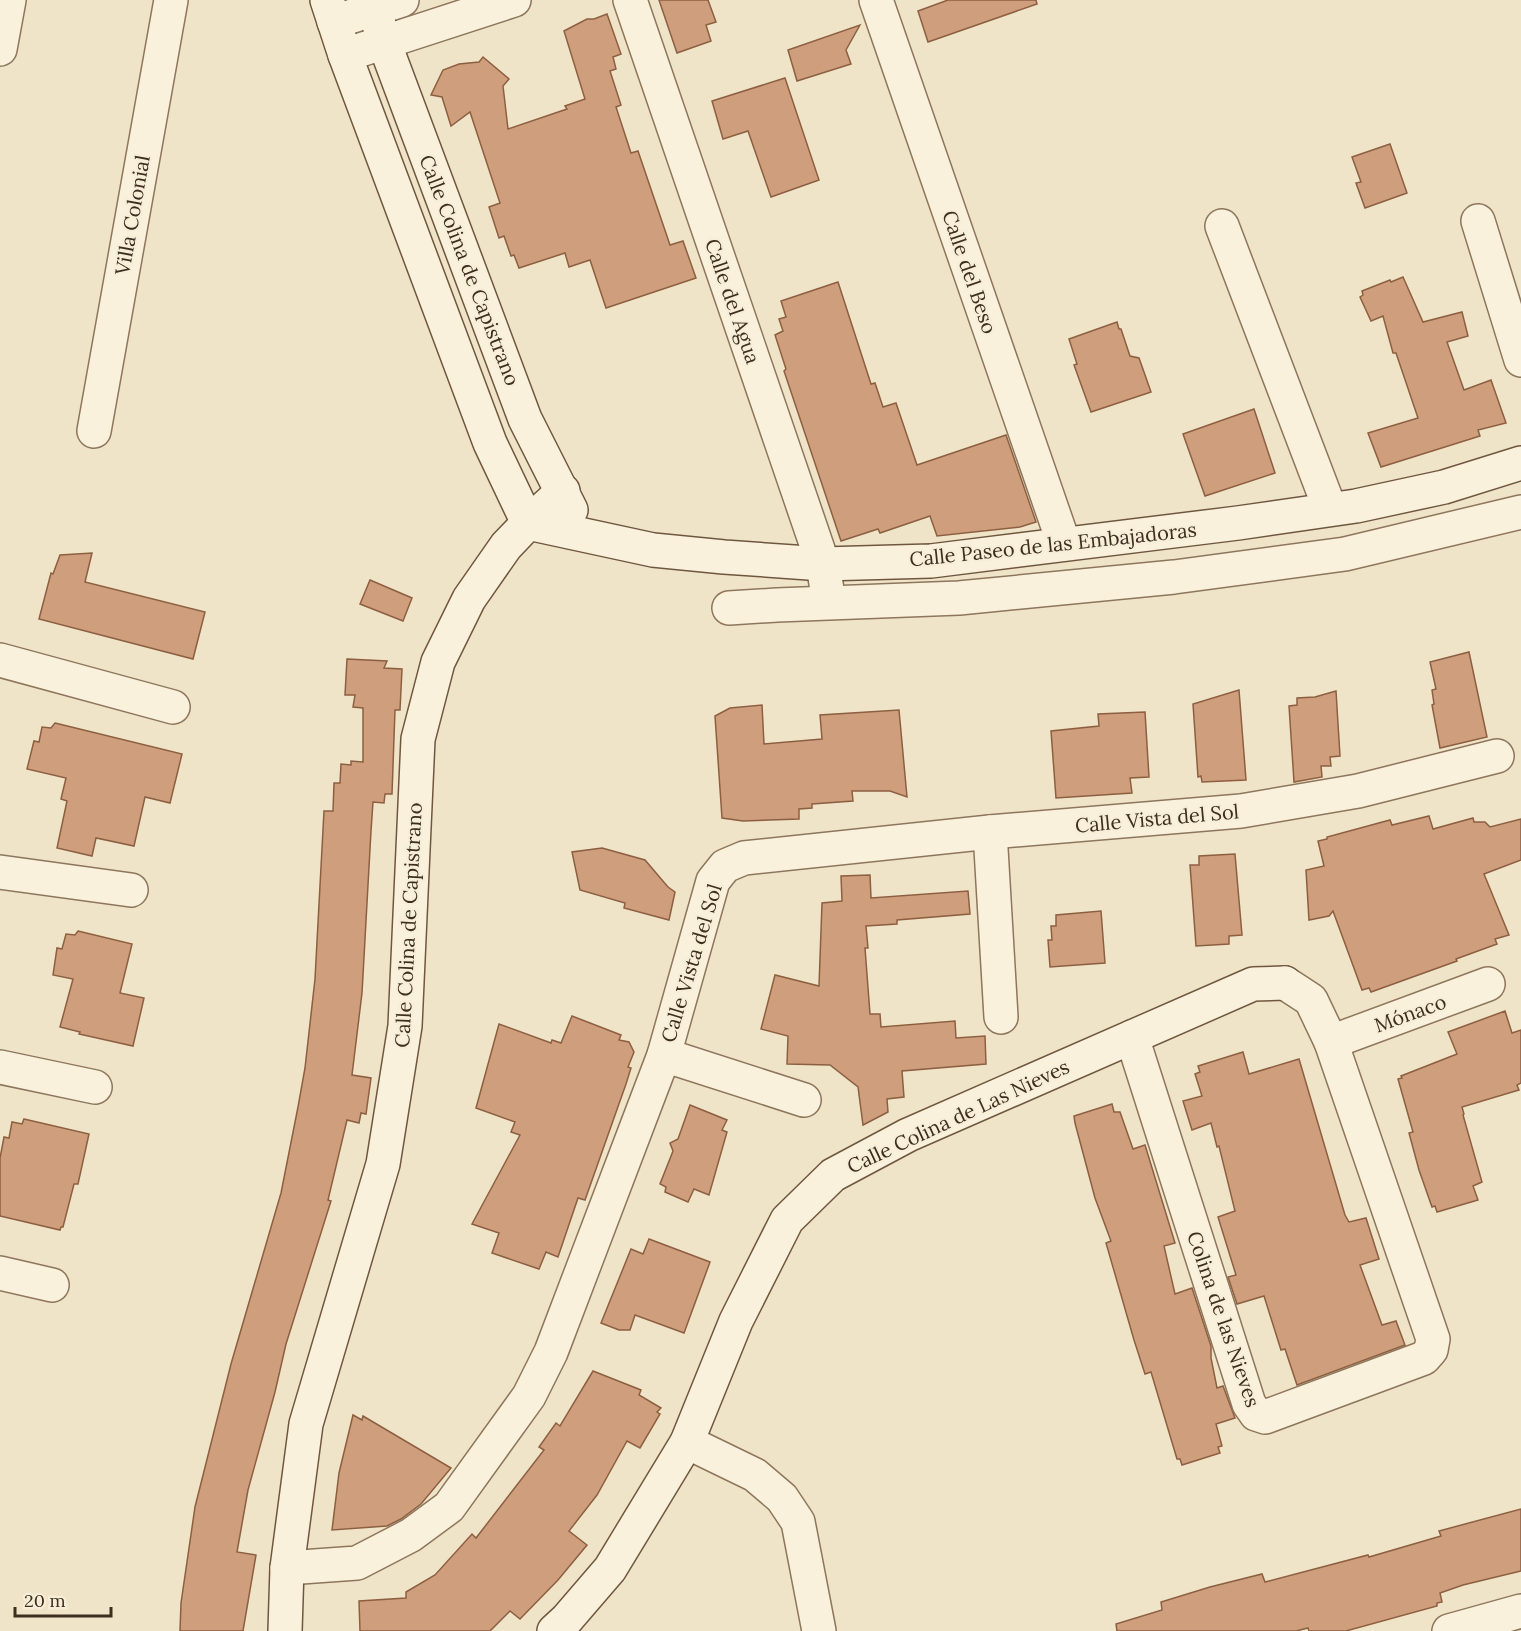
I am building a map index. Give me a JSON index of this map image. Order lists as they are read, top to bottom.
{
  "streets": {
    "street": [
      "Villa Colonial",
      "Calle Colina de Capistrano",
      "Calle del Beso",
      "Calle del Agua",
      "Calle Paseo de las Embajadoras",
      "Calle Vista del Sol",
      "Mónaco",
      "Calle Colina de Las Nieves",
      "Colina de las Nieves"
    ]
  },
  "crossings": [
    ["Calle Colina de Capistrano", "Calle Paseo de las Embajadoras"],
    ["Calle Colina de Capistrano", "Calle Vista del Sol"],
    ["Calle del Beso", "Calle Paseo de las Embajadoras"],
    ["Calle del Agua", "Calle Paseo de las Embajadoras"],
    ["Mónaco", "Colina de las Nieves"],
    ["Calle Colina de Las Nieves", "Colina de las Nieves"]
  ],
  "scale_bar": "20 m"
}
